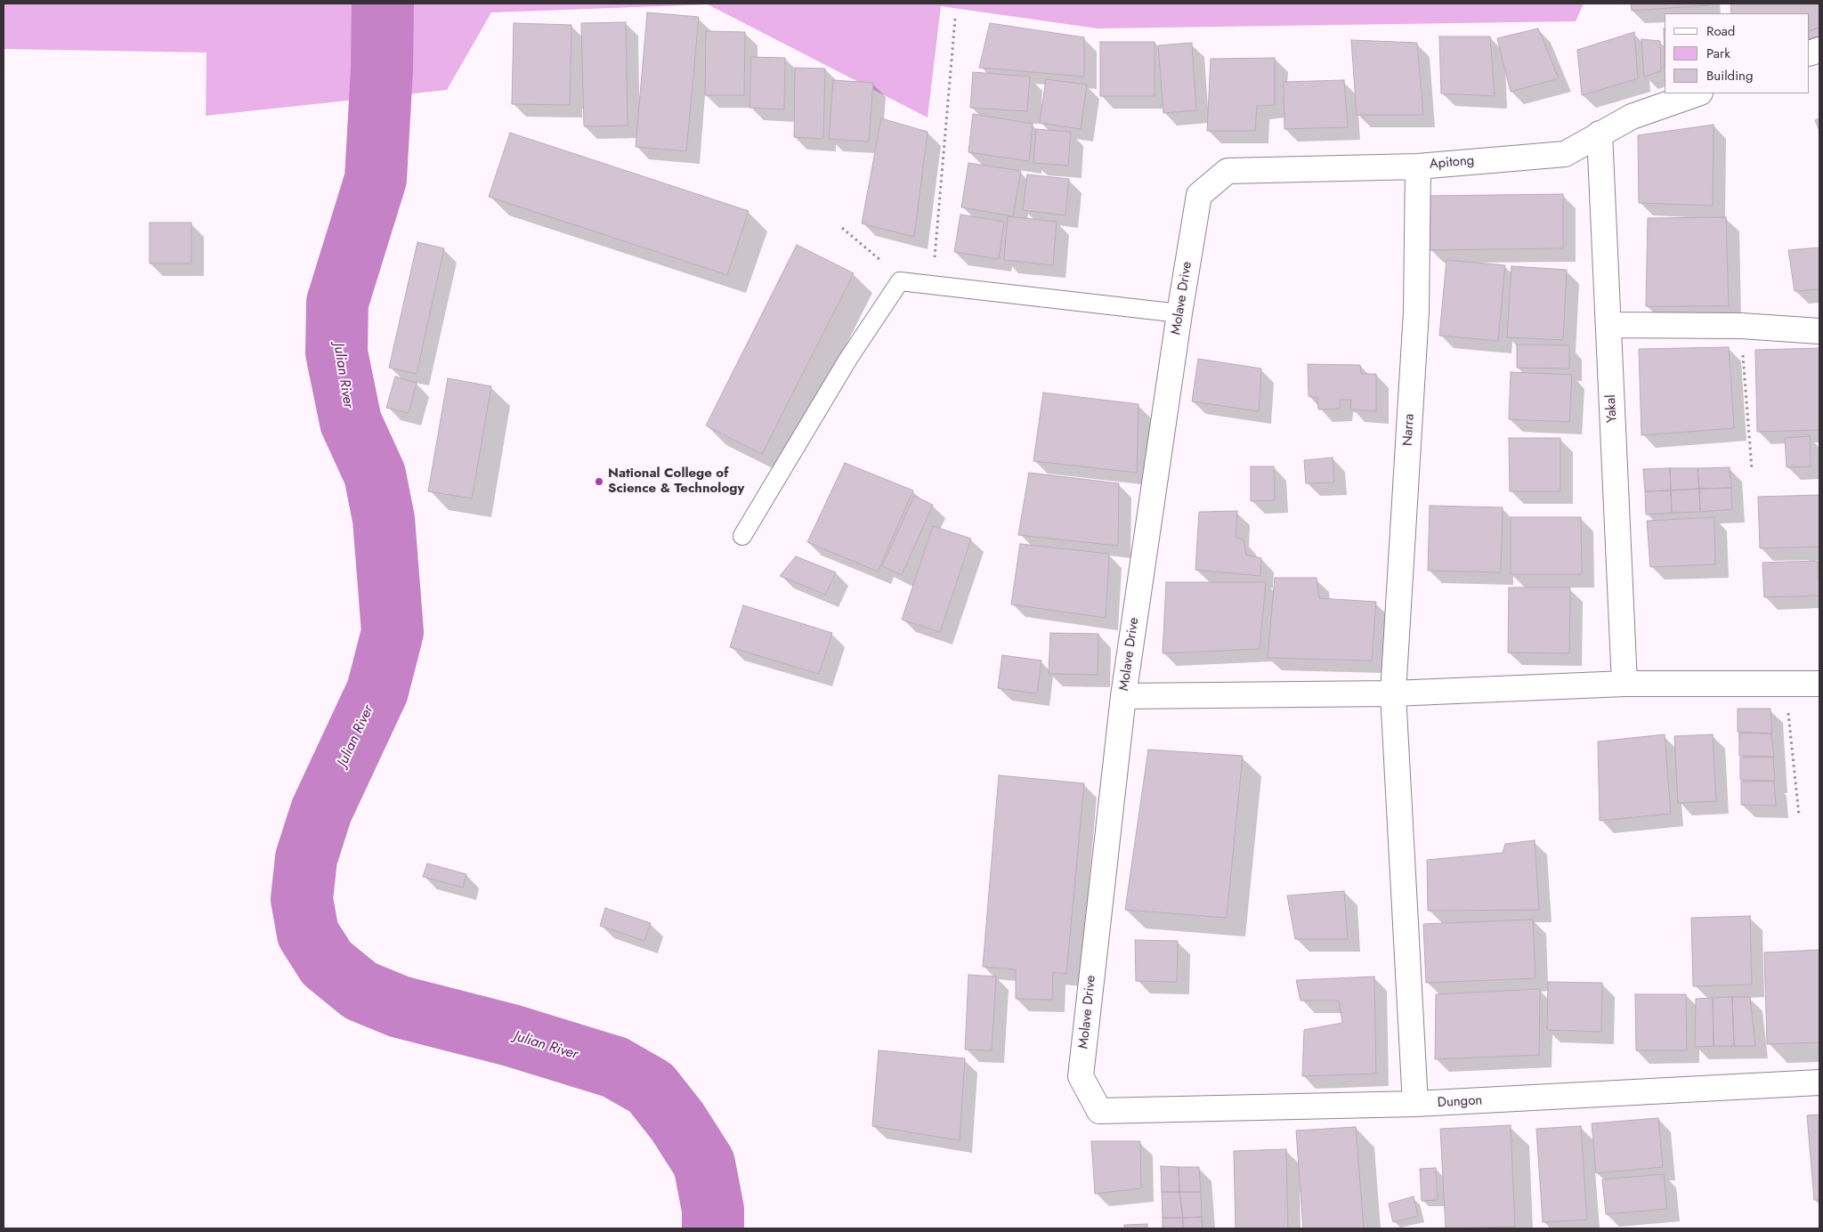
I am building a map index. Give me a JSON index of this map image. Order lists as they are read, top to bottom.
{
  "streets": {
    "street": [
      "Apitong",
      "Molave Drive",
      "Yakal",
      "Narra",
      "Dungon"
    ]
  },
  "crossings": [
    ["Apitong", "Molave Drive"],
    ["Apitong", "Yakal"],
    ["Apitong", "Narra"],
    ["Molave Drive", "Dungon"],
    ["Narra", "Dungon"]
  ],
  "water": ["Julian River"],
  "places": ["National College of Science & Technology"],
  "legend": ["Road", "Park", "Building"]
}
